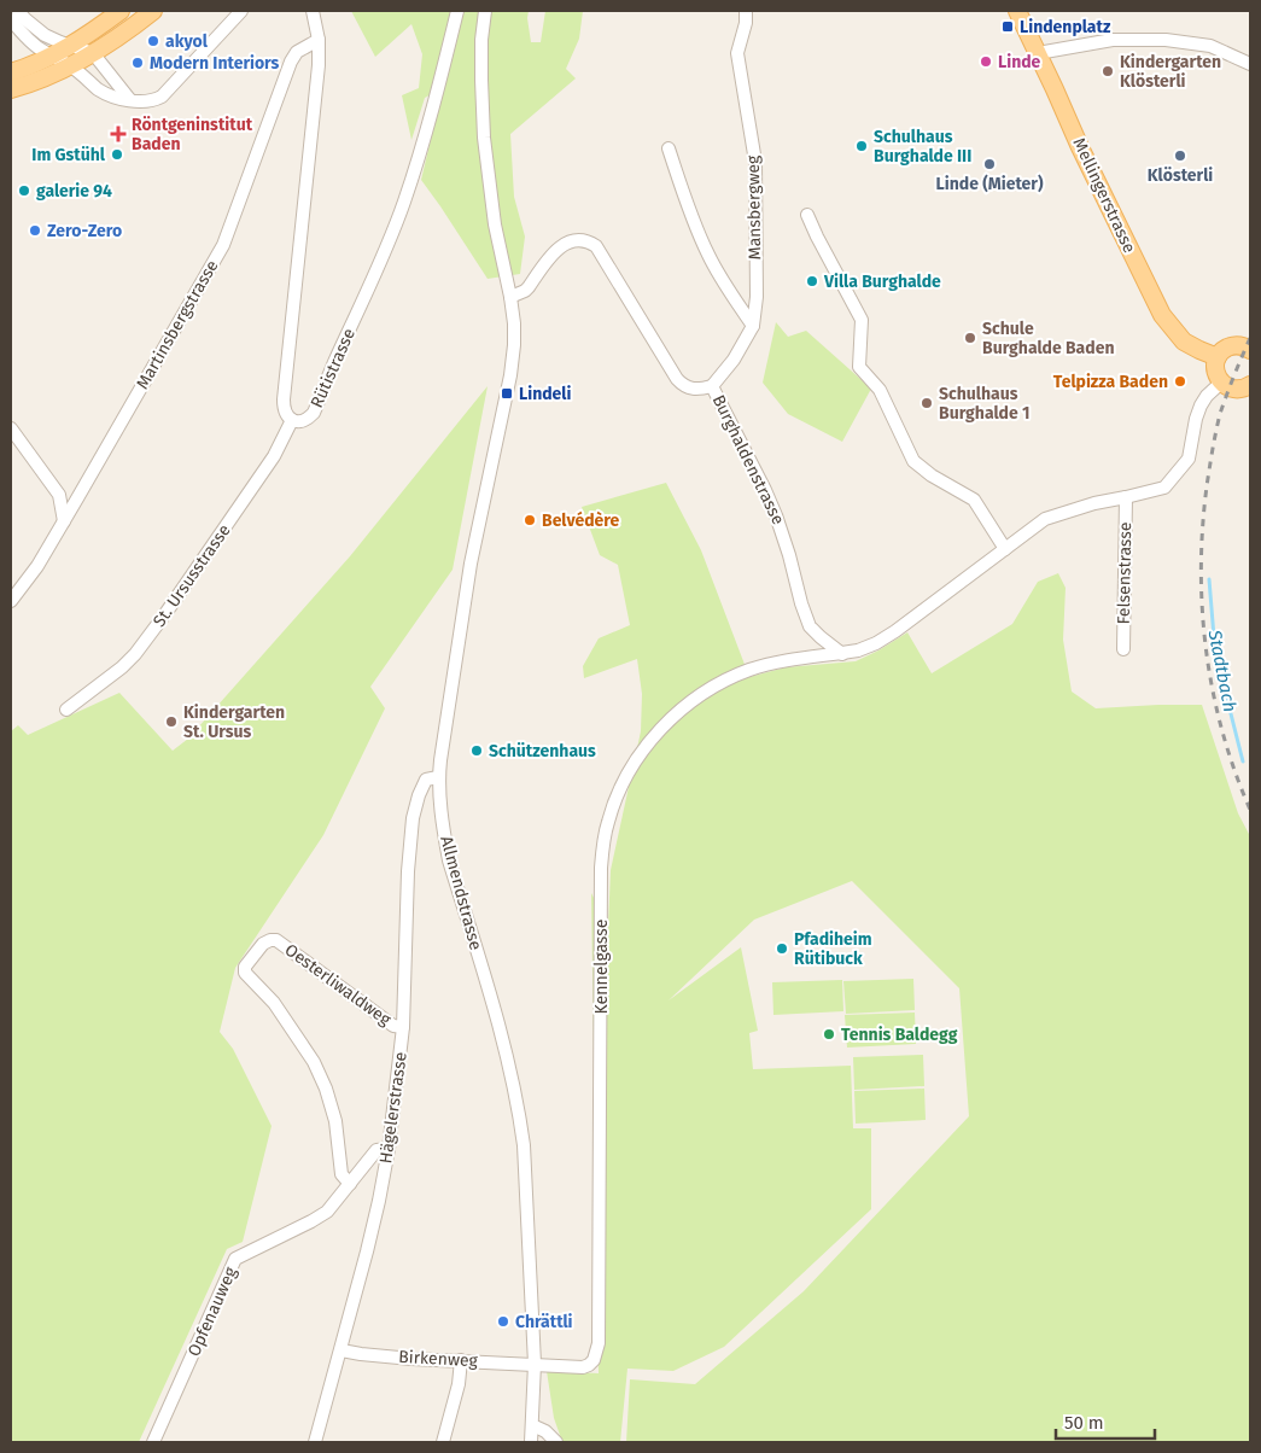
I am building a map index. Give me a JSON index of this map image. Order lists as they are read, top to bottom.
{
  "streets": {
    "main road": ["Mellingerstrasse"],
    "street": [
      "Mansbergweg",
      "Martinsbergstrasse",
      "Rütistrasse",
      "Burghaldenstrasse",
      "Felsenstrasse",
      "St. Ursusstrasse",
      "Allmendstrasse",
      "Kennelgasse",
      "Oesterliwaldweg",
      "Hägelerstrasse",
      "Opfenauweg",
      "Birkenweg"
    ]
  },
  "crossings": [
    ["Mansbergweg", "Burghaldenstrasse"],
    ["Martinsbergstrasse", "Rütistrasse"],
    ["Rütistrasse", "St. Ursusstrasse"],
    ["Burghaldenstrasse", "Allmendstrasse"],
    ["Burghaldenstrasse", "Kennelgasse"],
    ["Allmendstrasse", "Kennelgasse"],
    ["Allmendstrasse", "Hägelerstrasse"],
    ["Allmendstrasse", "Birkenweg"],
    ["Kennelgasse", "Birkenweg"],
    ["Oesterliwaldweg", "Hägelerstrasse"],
    ["Oesterliwaldweg", "Opfenauweg"],
    ["Hägelerstrasse", "Opfenauweg"],
    ["Hägelerstrasse", "Birkenweg"]
  ],
  "water": ["Stadtbach"],
  "places": {
    "transit": ["Lindenplatz", "Lindeli"],
    "other": [
      "akyol",
      "Linde",
      "Modern Interiors",
      "Kindergarten Klösterli",
      "Schulhaus Burghalde III",
      "Im Gstühl",
      "Klösterli",
      "Linde (Mieter)",
      "galerie 94",
      "Zero-Zero",
      "Villa Burghalde",
      "Schule Burghalde Baden",
      "Telpizza Baden",
      "Schulhaus Burghalde 1",
      "Belvédère",
      "Kindergarten St. Ursus",
      "Schützenhaus",
      "Pfadiheim Rütibuck",
      "Tennis Baldegg",
      "Chrättli"
    ],
    "health": ["Röntgeninstitut Baden"]
  },
  "scale_bar": "50 m"
}
